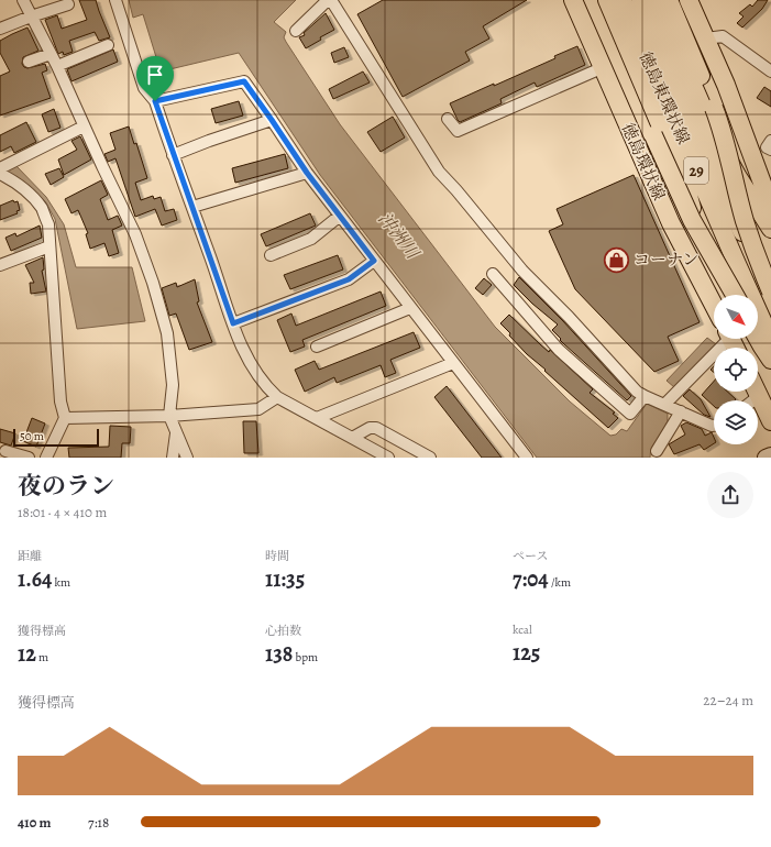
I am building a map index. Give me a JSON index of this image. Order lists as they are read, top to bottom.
{
  "streets": {
    "main road": ["徳島東環状線", "徳島環状線", "29"]
  },
  "water": ["沖洲川"],
  "places": {
    "shop": ["コーナン"]
  },
  "scale_bar": "50 m",
  "north": "bottom right",
  "page": {
    "scale": "50 m",
    "heading": ["夜のラン", "18:01 · 4 × 410 m"],
    "stats": [
      ["距離", "1.64 km"],
      ["時間", "11:35"],
      ["ペース", "7:04 /km"],
      ["獲得標高", "12 m"],
      ["心拍数", "138 bpm"],
      ["kcal", "125"]
    ],
    "chart": ["獲得標高", "22–24 m"],
    "list": [
      {
        "name": "410 m",
        "note": "7:18"
      }
    ]
  }
}
